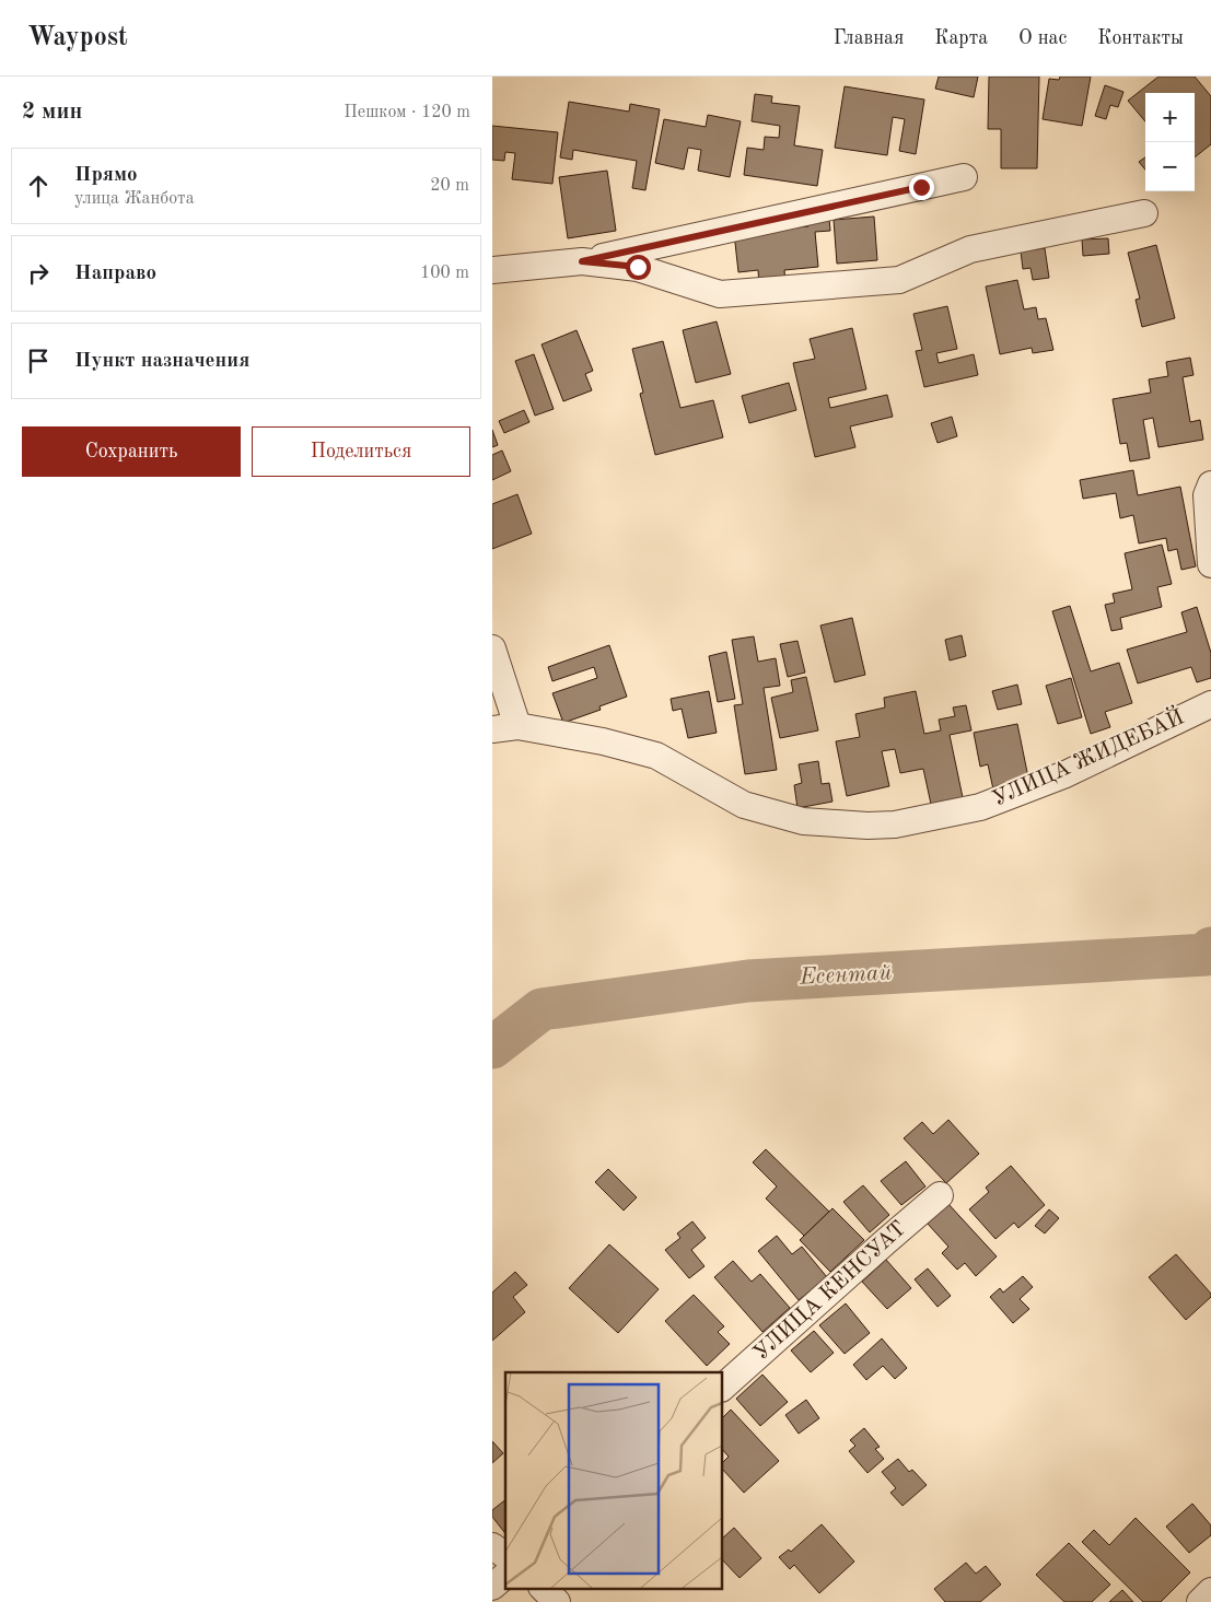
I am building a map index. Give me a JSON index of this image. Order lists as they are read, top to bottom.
{
  "streets": {
    "street": ["УЛИЦА ЖИДЕБАЙ", "УЛИЦА КЕНСУАТ"]
  },
  "water": ["Есентай"],
  "page": {
    "header": "Waypost",
    "nav": [
      "Главная",
      "Карта",
      "О нас",
      "Контакты"
    ],
    "heading": ["2 мин", "Пешком · 120 m"],
    "map_buttons": ["+", "−"],
    "list": [
      ["Прямо", "улица Жанбота", "20 m"],
      ["Направо", "100 m"],
      "Пункт назначения"
    ],
    "buttons": ["Сохранить", "Поделиться"]
  }
}
